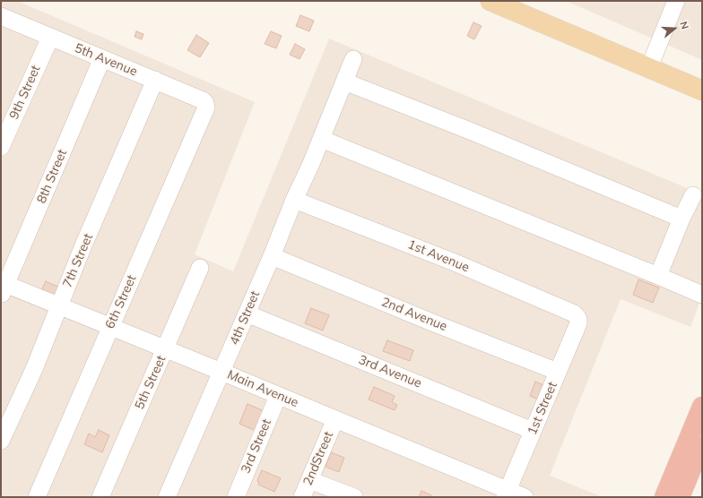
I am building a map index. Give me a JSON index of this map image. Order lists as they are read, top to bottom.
{
  "streets": {
    "street": [
      "5th Avenue",
      "9th Street",
      "8th Street",
      "1st Avenue",
      "7th Street",
      "6th Street",
      "2nd Avenue",
      "4th Street",
      "3rd Avenue",
      "5th Street",
      "Main Avenue",
      "1st Street",
      "3rd Street",
      "2ndStreet"
    ]
  },
  "crossings": [
    ["5th Avenue", "9th Street"],
    ["5th Avenue", "8th Street"],
    ["5th Avenue", "7th Street"],
    ["5th Avenue", "6th Street"],
    ["8th Street", "Main Avenue"],
    ["1st Avenue", "4th Street"],
    ["1st Avenue", "1st Street"],
    ["7th Street", "Main Avenue"],
    ["6th Street", "Main Avenue"],
    ["2nd Avenue", "4th Street"],
    ["2nd Avenue", "1st Street"],
    ["4th Street", "3rd Avenue"],
    ["4th Street", "Main Avenue"],
    ["3rd Avenue", "1st Street"],
    ["5th Street", "Main Avenue"],
    ["Main Avenue", "1st Street"],
    ["Main Avenue", "3rd Street"],
    ["Main Avenue", "2ndStreet"]
  ],
  "north": "right"
}
